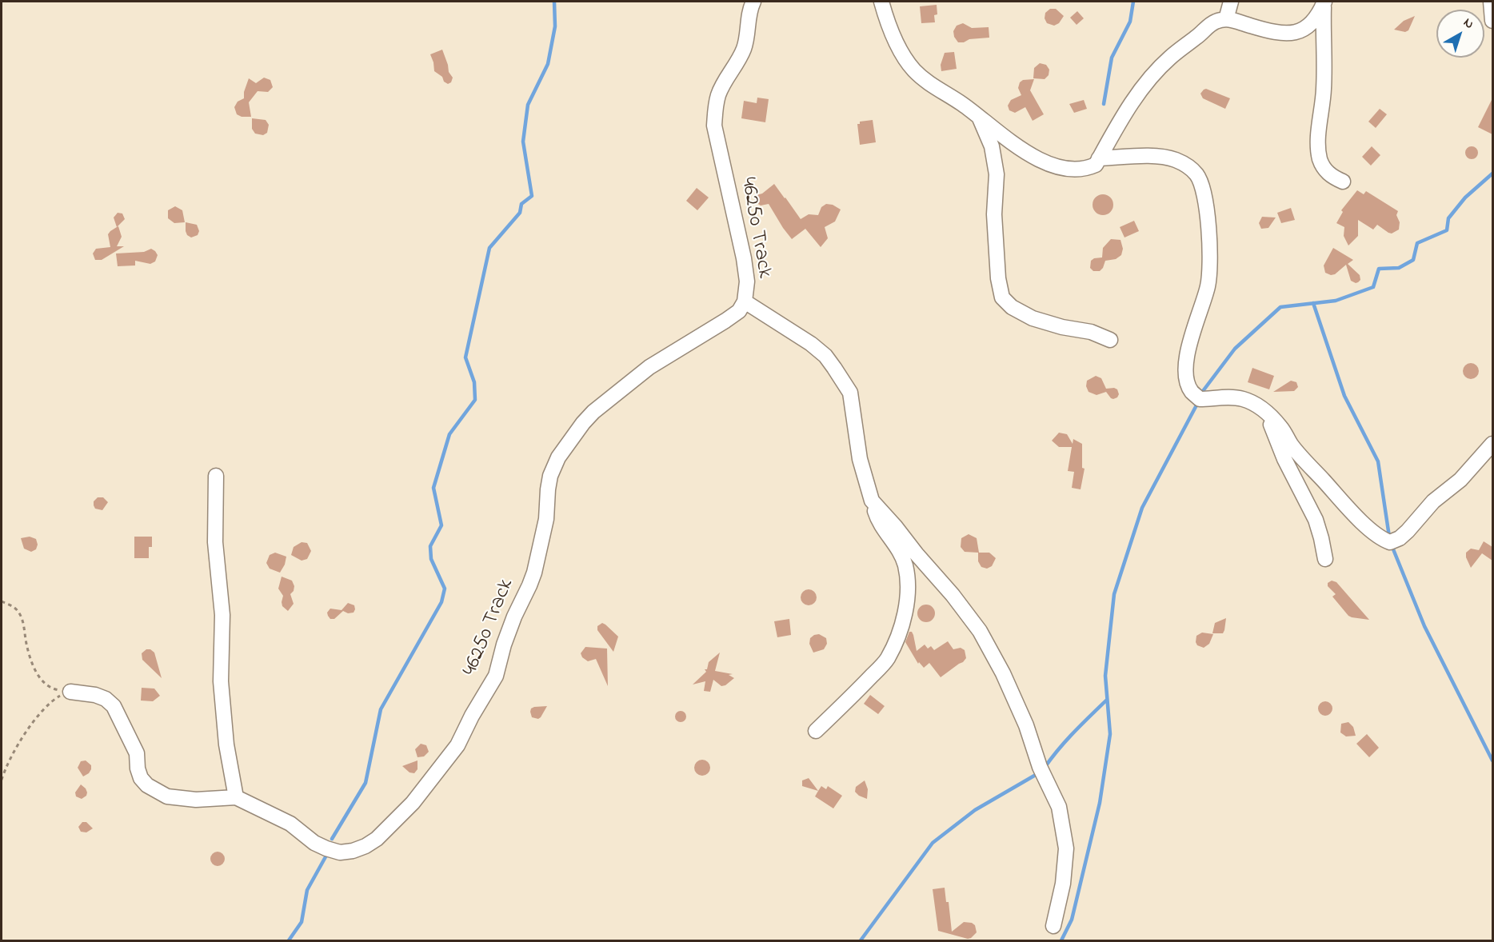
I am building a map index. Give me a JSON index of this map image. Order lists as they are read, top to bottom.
{
  "streets": {
    "street": ["46250 Track"]
  },
  "north": "top right"
}
